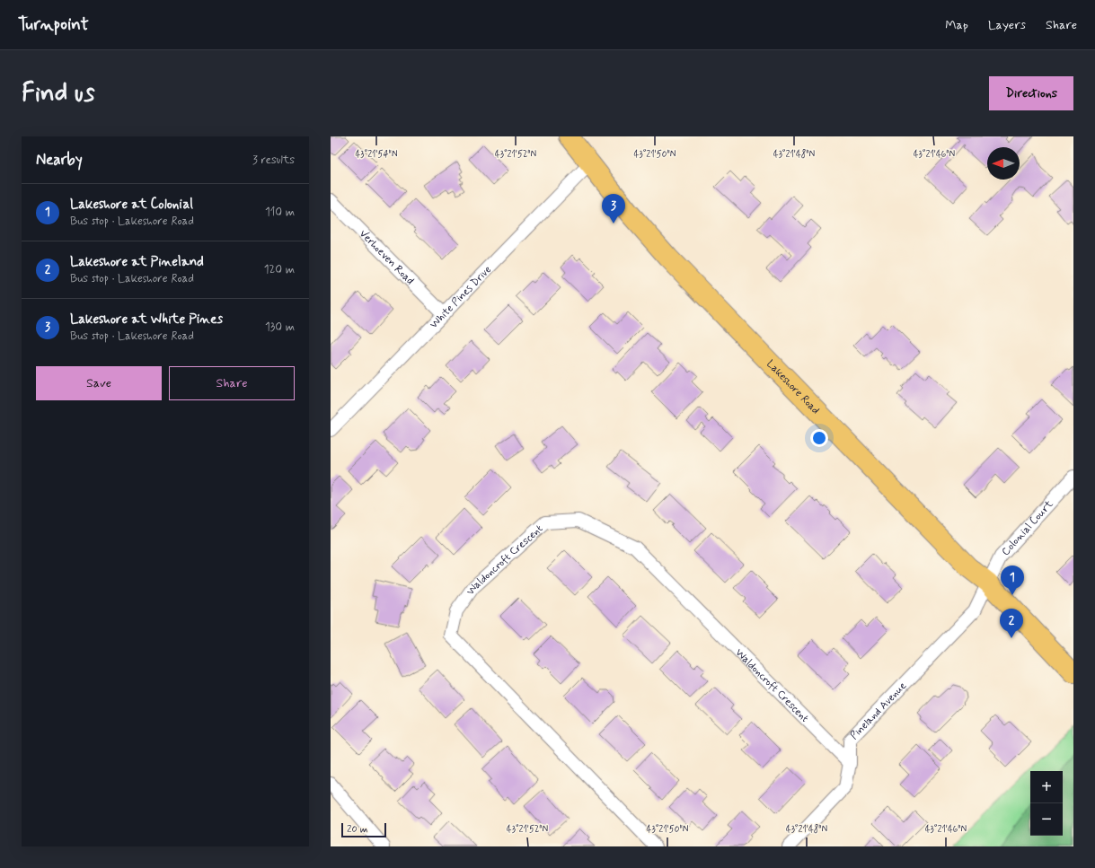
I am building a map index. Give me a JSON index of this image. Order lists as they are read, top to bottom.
{
  "streets": {
    "main road": ["Lakeshore Road"],
    "street": [
      "Verhoeven Road",
      "White Pines Drive",
      "Colonial Court",
      "Waldoncroft Crescent",
      "Pineland Avenue"
    ]
  },
  "crossings": [
    ["Verhoeven Road", "White Pines Drive"],
    ["White Pines Drive", "Lakeshore Road"],
    ["Lakeshore Road", "Colonial Court"],
    ["Lakeshore Road", "Pineland Avenue"],
    ["Colonial Court", "Pineland Avenue"],
    ["Waldoncroft Crescent", "Pineland Avenue"]
  ],
  "scale_bar": "20 m",
  "north": "left",
  "page": {
    "header": "Turnpoint",
    "nav": ["Map", "Layers", "Share"],
    "buttons": [
      "Directions",
      ["Save", "Share"]
    ],
    "title": "Find us",
    "heading": ["Nearby", "3 results"],
    "list": [
      {
        "mark": "1",
        "name": "Lakeshore at Colonial",
        "note": "Bus stop · Lakeshore Road",
        "value": "110 m"
      },
      {
        "mark": "2",
        "name": "Lakeshore at Pineland",
        "note": "Bus stop · Lakeshore Road",
        "value": "120 m"
      },
      {
        "mark": "3",
        "name": "Lakeshore at White Pines",
        "note": "Bus stop · Lakeshore Road",
        "value": "130 m"
      }
    ],
    "pins": ["3", "1", "2"],
    "map_buttons": ["+", "−"],
    "scale": "20 m"
  },
  "coordinates": [
    "43°21'54\"N",
    "43°21'52\"N",
    "43°21'50\"N",
    "43°21'48\"N",
    "43°21'46\"N"
  ]
}
